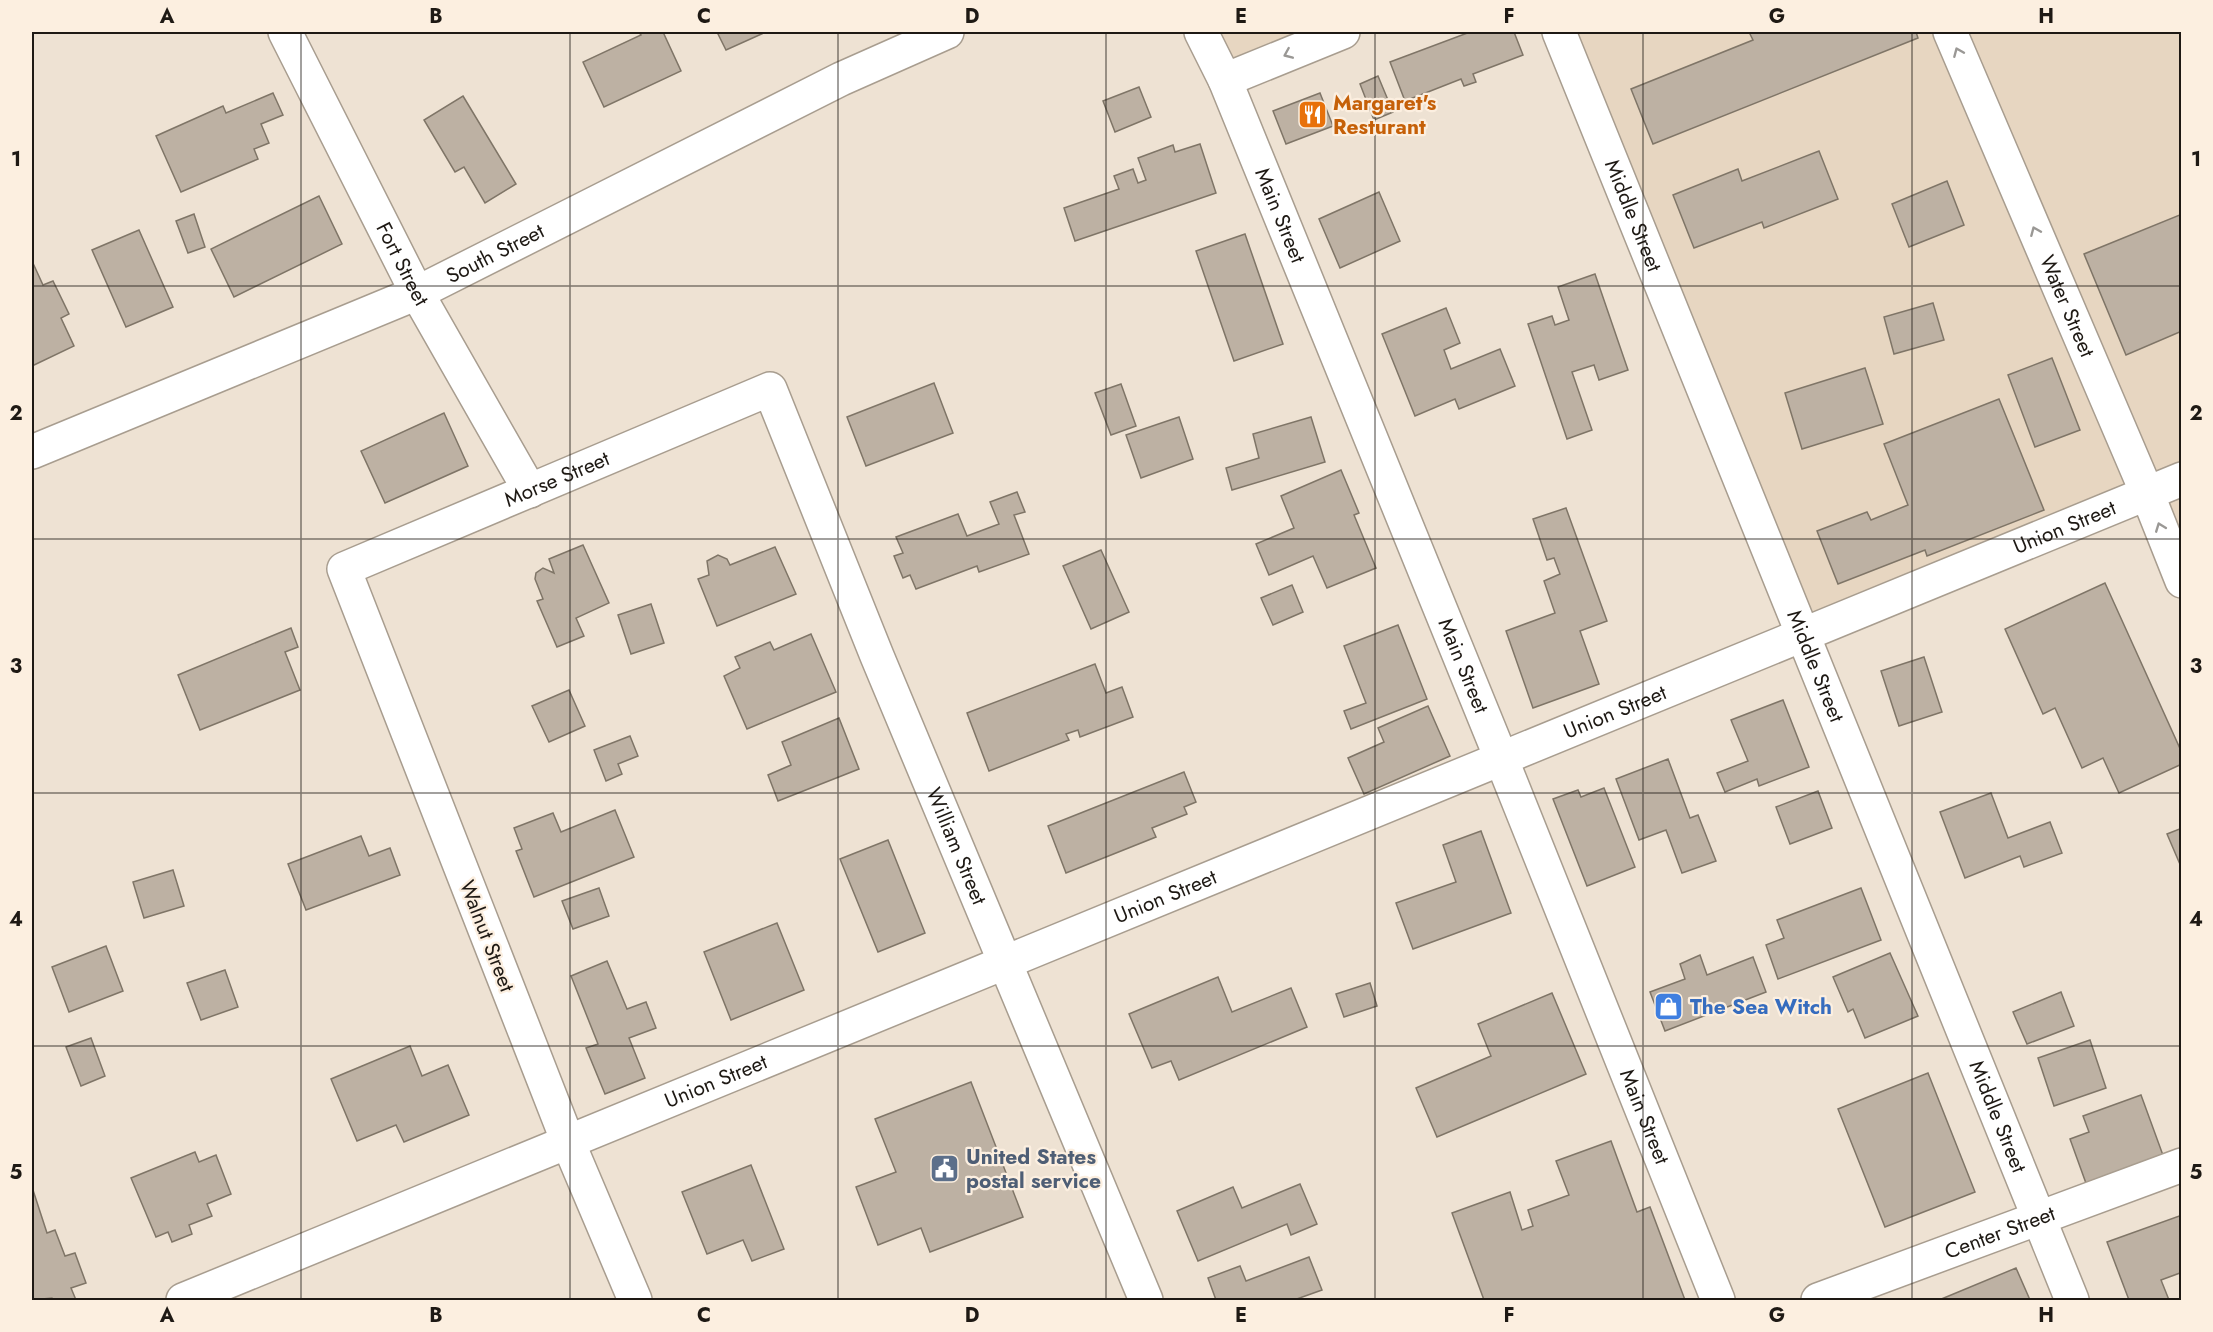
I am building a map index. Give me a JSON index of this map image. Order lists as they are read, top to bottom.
{
  "streets": {
    "street": [
      "Main Street",
      "Middle Street",
      "South Street",
      "Fort Street",
      "Water Street",
      "Morse Street",
      "Union Street",
      "William Street",
      "Walnut Street",
      "Center Street"
    ]
  },
  "crossings": [
    ["Main Street", "Union Street"],
    ["Middle Street", "Union Street"],
    ["Middle Street", "Center Street"],
    ["South Street", "Fort Street"],
    ["Fort Street", "Morse Street"],
    ["Water Street", "Union Street"],
    ["Morse Street", "William Street"],
    ["Morse Street", "Walnut Street"],
    ["Union Street", "William Street"],
    ["Union Street", "Walnut Street"]
  ],
  "one_way": ["Water Street"],
  "places": {
    "restaurant": ["Margaret's Resturant"],
    "shop": ["The Sea Witch"],
    "public building": ["United States postal service"]
  },
  "grid": {
    "columns": [
      "A",
      "B",
      "C",
      "D",
      "E",
      "F",
      "G",
      "H"
    ],
    "rows": [
      "1",
      "2",
      "3",
      "4",
      "5"
    ]
  }
}
